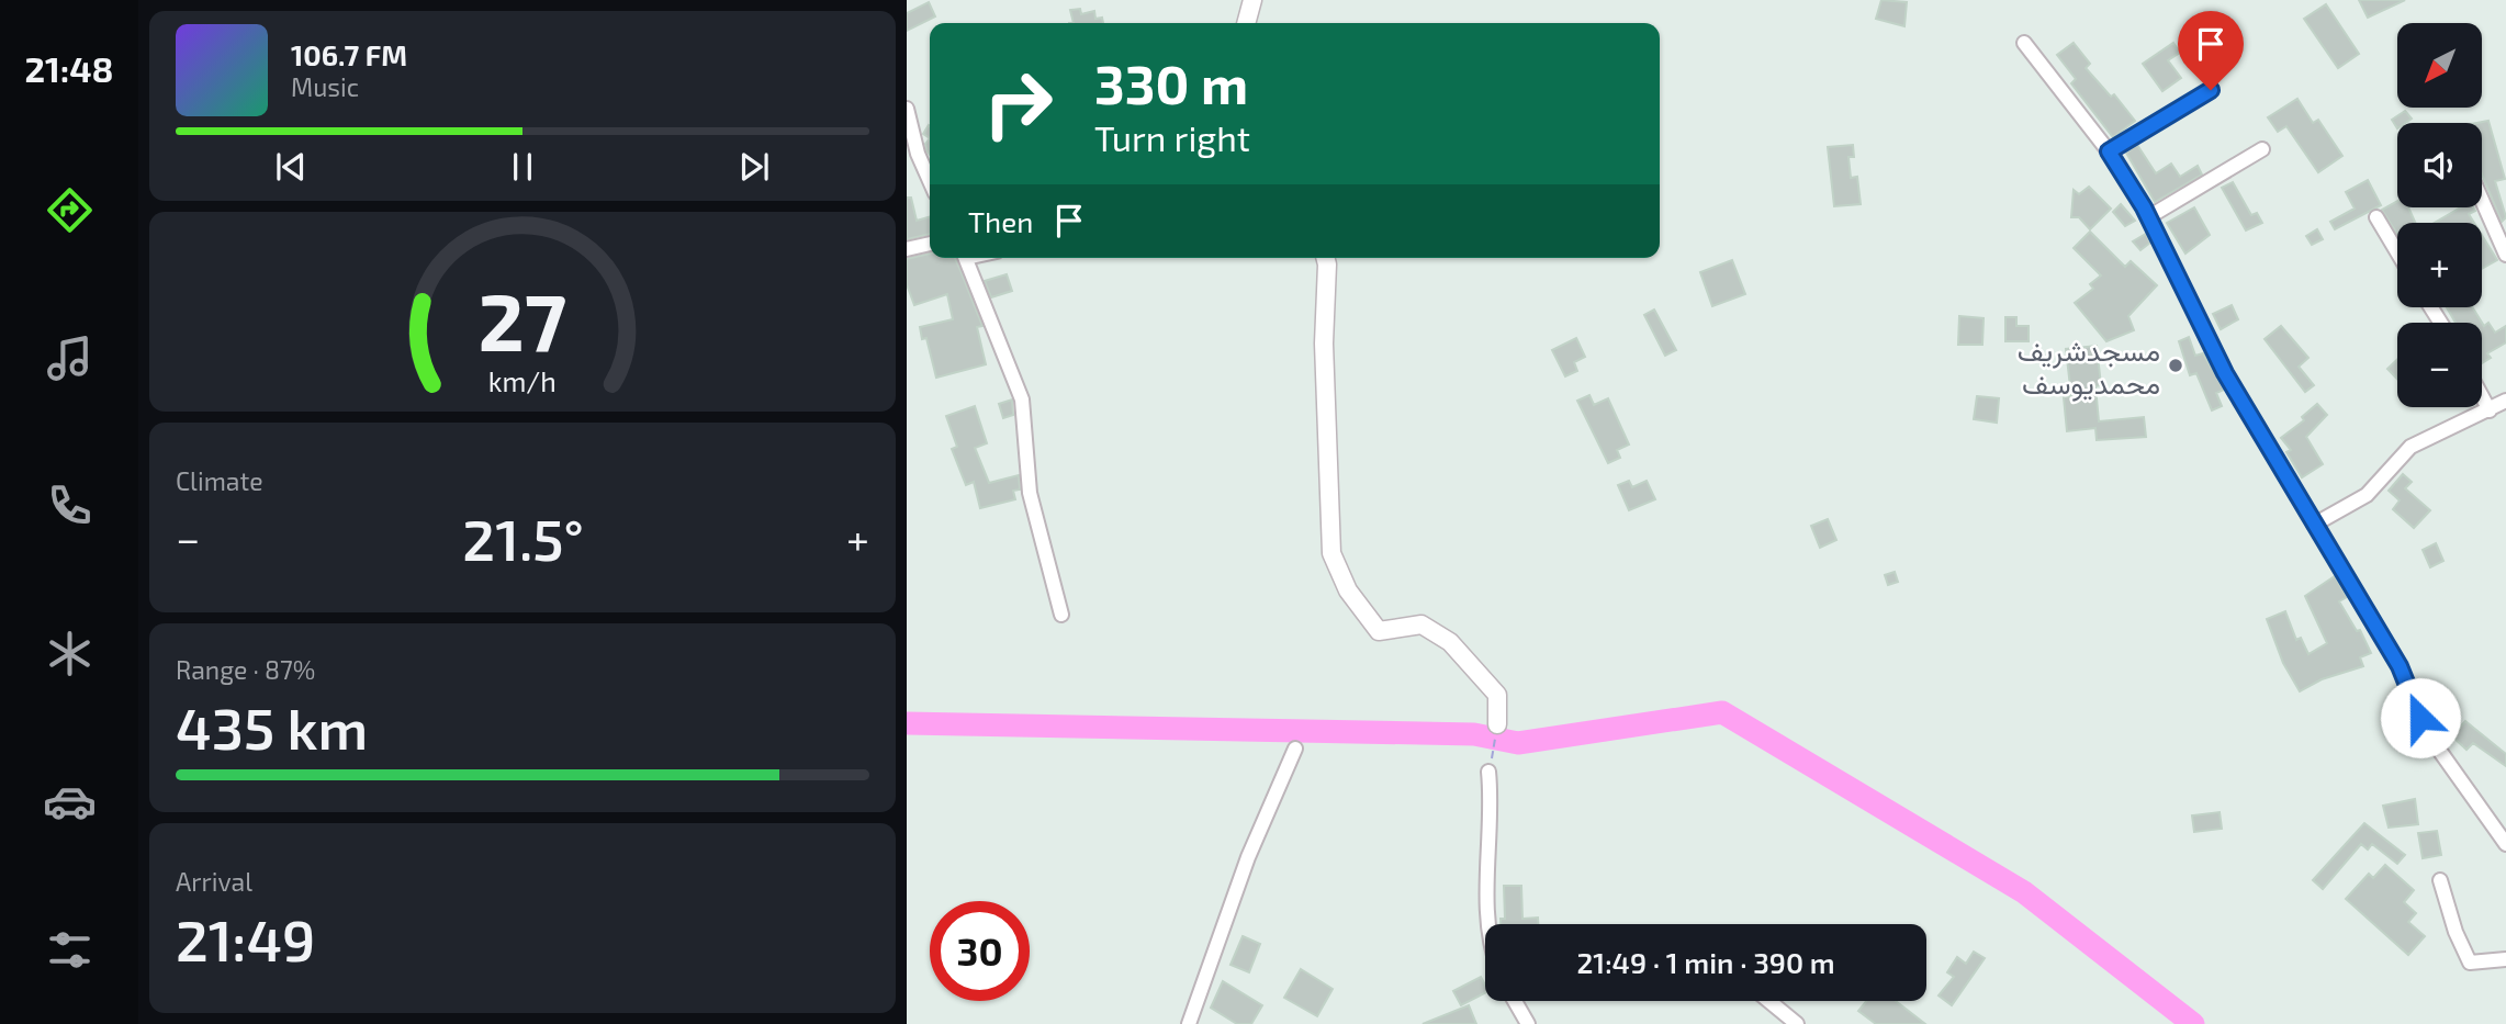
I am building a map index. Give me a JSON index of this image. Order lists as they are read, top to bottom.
{
  "places": ["مسجدشریف محمدیوسف"],
  "north": "bottom left",
  "page": {
    "tabs": "21:48",
    "map_buttons": ["+", "−"],
    "turn": ["330 m", "Turn right"],
    "song": ["106.7 FM", "Music"],
    "then": "Then",
    "tile": [
      "Climate",
      ["Range · 87%", "435 km"],
      ["Arrival", "21:49"]
    ],
    "heat": ["−", "21.5°", "+"],
    "limit": "30",
    "trip": "21:49 · 1 min · 390 m",
    "gauge": ["27", "km/h"]
  }
}
